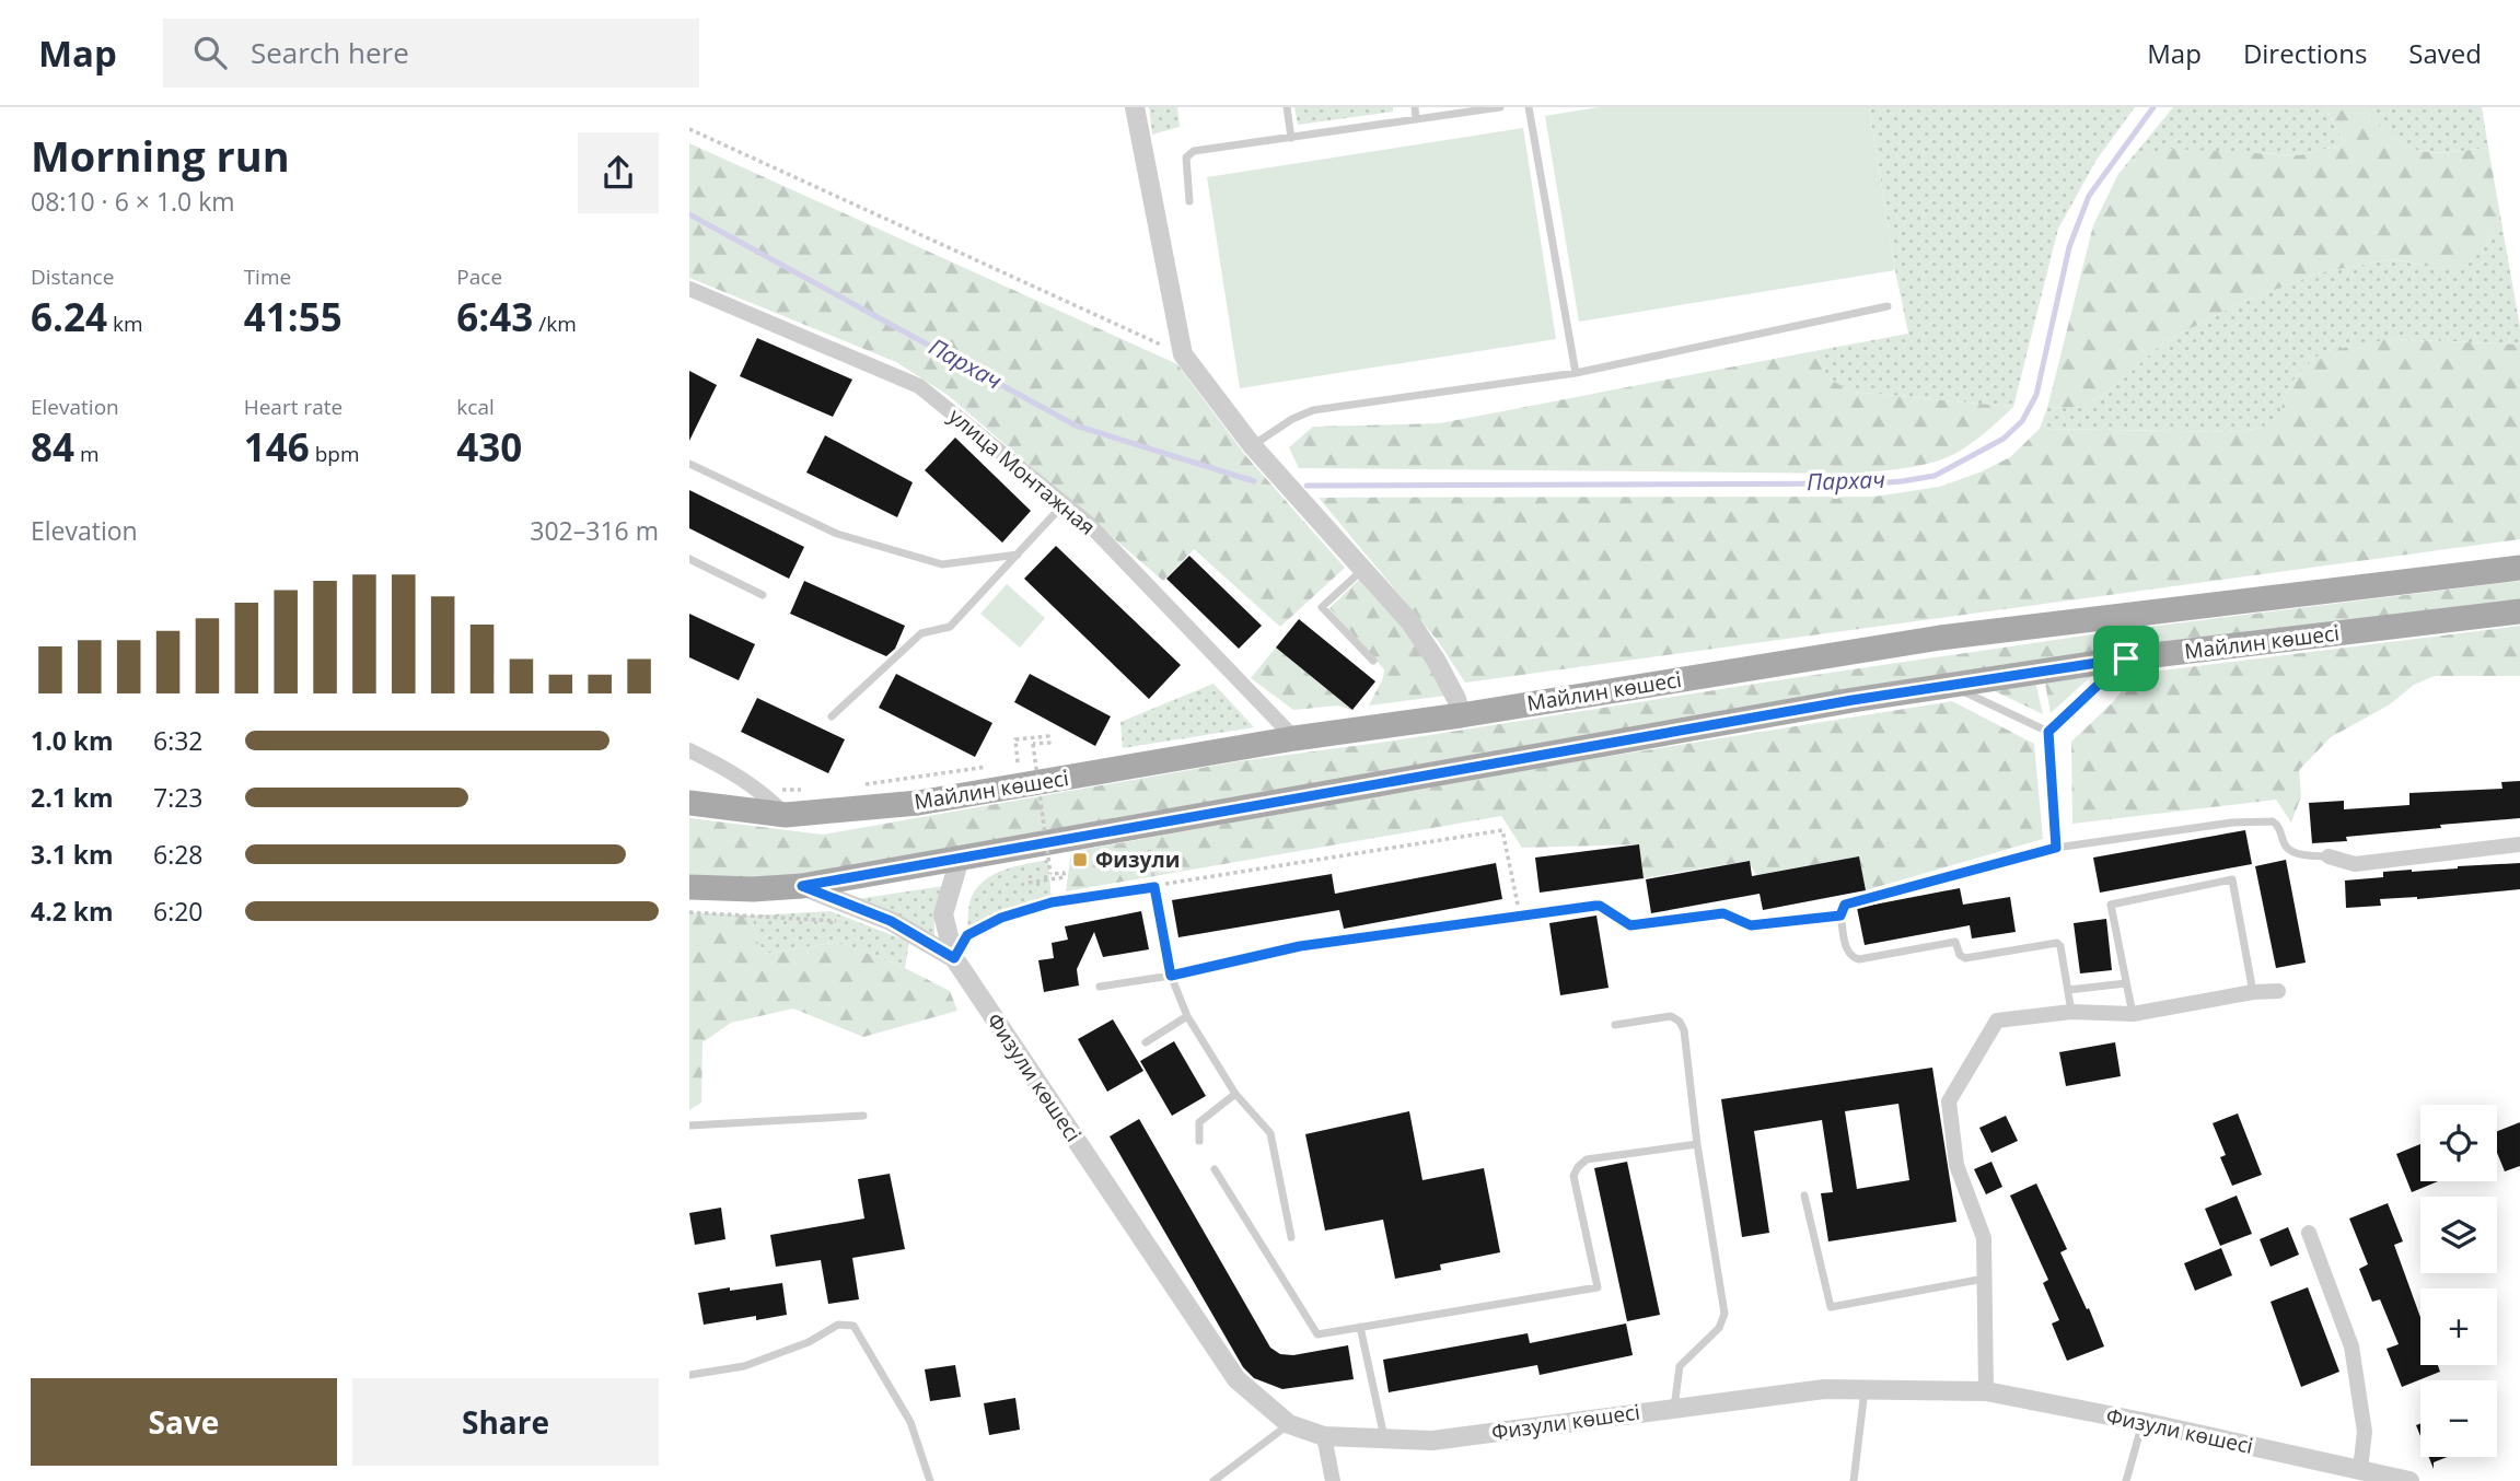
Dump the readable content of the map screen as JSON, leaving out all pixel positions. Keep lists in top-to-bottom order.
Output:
{
  "streets": {
    "main road": ["Майлин көшесі"],
    "street": ["улица Монтажная", "Физули көшесі"]
  },
  "crossings": [
    ["улица Монтажная", "Майлин көшесі"]
  ],
  "water": ["Пархач"],
  "places": {
    "transit": ["Физули"]
  },
  "page": {
    "header": "Map",
    "search": "Search here",
    "nav": ["Map", "Directions", "Saved"],
    "heading": ["Morning run", "08:10 · 6 × 1.0 km"],
    "stats": [
      ["Distance", "6.24 km"],
      ["Time", "41:55"],
      ["Pace", "6:43 /km"],
      ["Elevation", "84 m"],
      ["Heart rate", "146 bpm"],
      ["kcal", "430"]
    ],
    "chart": ["Elevation", "302–316 m"],
    "list": [
      {
        "name": "1.0 km",
        "note": "6:32"
      },
      {
        "name": "2.1 km",
        "note": "7:23"
      },
      {
        "name": "3.1 km",
        "note": "6:28"
      },
      {
        "name": "4.2 km",
        "note": "6:20"
      }
    ],
    "map_buttons": ["+", "−"],
    "buttons": ["Save", "Share"]
  }
}
